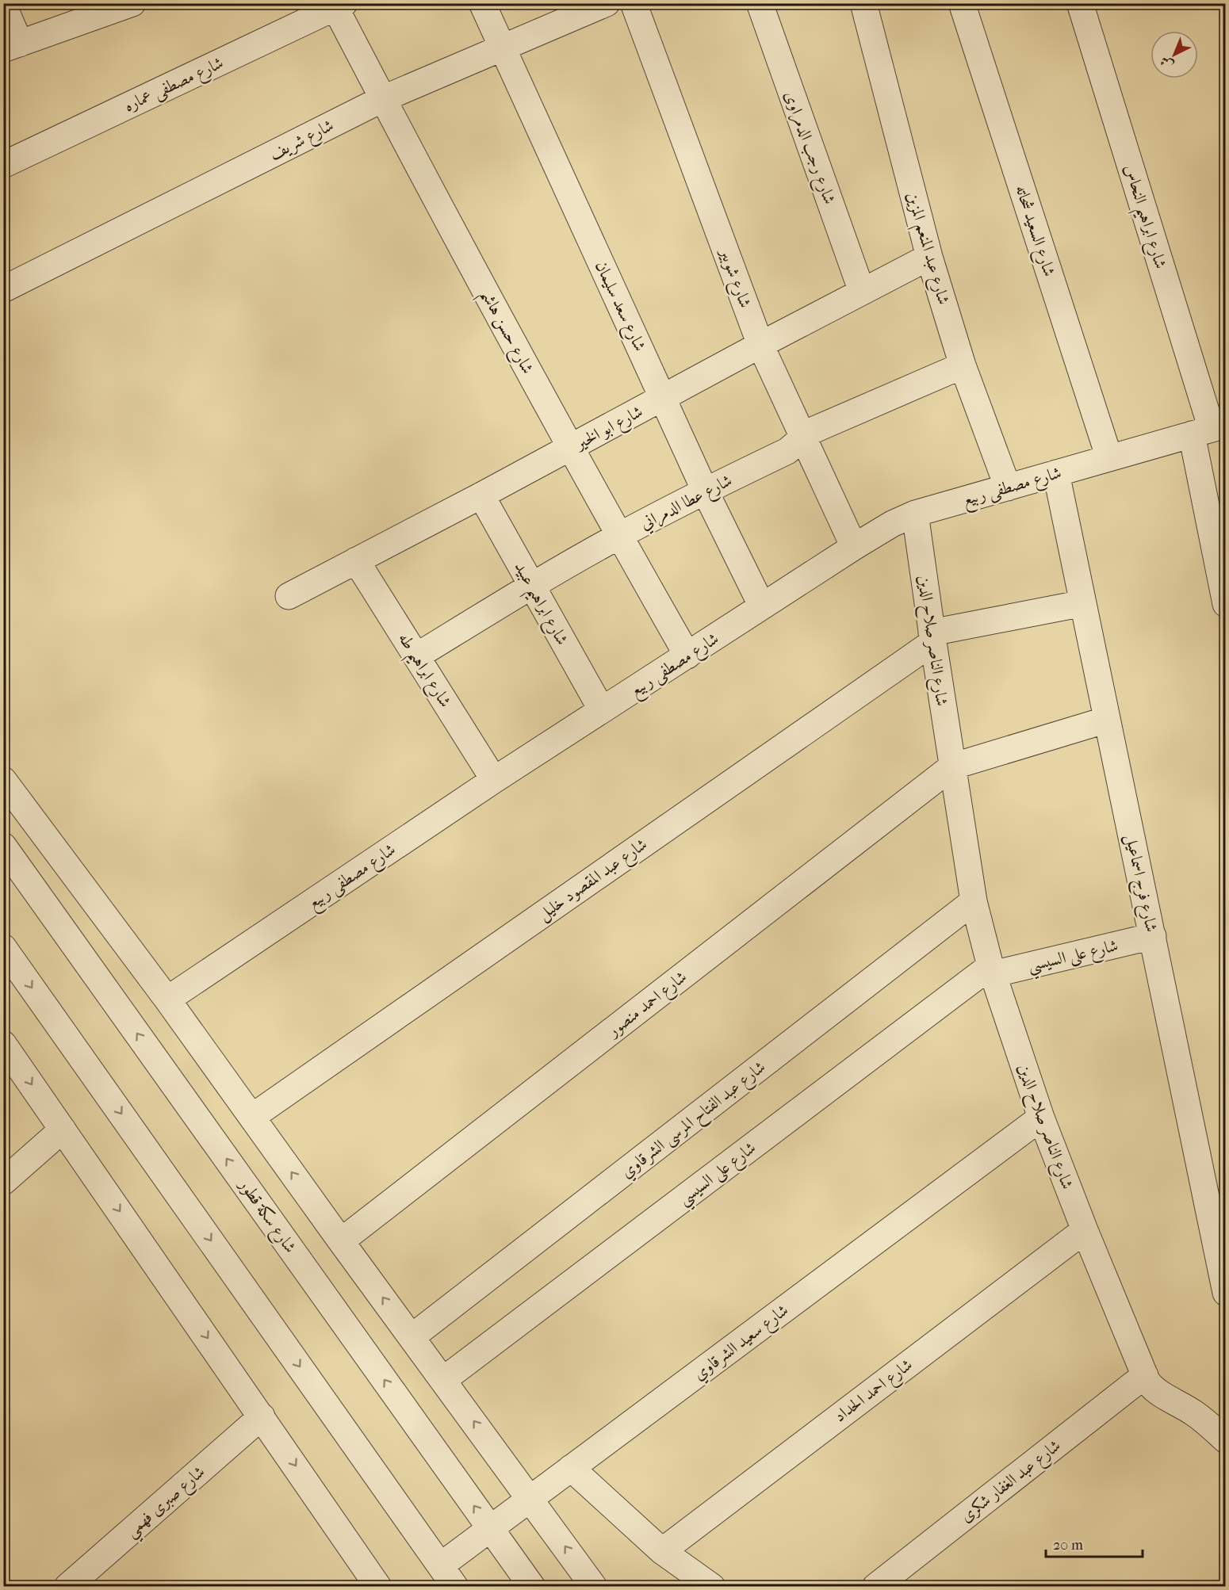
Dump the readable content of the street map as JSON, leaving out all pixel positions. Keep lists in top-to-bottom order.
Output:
{
  "streets": {
    "street": [
      "شارع مصطفى عماره",
      "شارع شريف",
      "شارع رجب الدمراوى",
      "شارع ابراهيم النحاس",
      "شارع السعيد شحاته",
      "شارع عبد المنعم المزين",
      "شارع شوبير",
      "شارع سعد سليمان",
      "شارع حسن هاشم",
      "شارع ابو الخير",
      "شارع مصطفى ربيع",
      "شارع عطا الدمراني",
      "شارع ابراهيم عبيد",
      "شارع الناصر صلاح الدين",
      "شارع ابراهيم طه",
      "شارع عبد المقصود خليل",
      "شارع فرج اسماعيل",
      "شارع على السيسي",
      "شارع احمد منصور",
      "شارع عبد الفتاح المرسى الشرقاوي",
      "شارع سكة قطور",
      "شارع سعيد الشرقاوي",
      "شارع احمد الحداد",
      "شارع عبد الغفار شكرى",
      "شارع صبرى فهمي"
    ]
  },
  "crossings": [
    ["شارع مصطفى عماره", "شارع حسن هاشم"],
    ["شارع شريف", "شارع سعد سليمان"],
    ["شارع شريف", "شارع حسن هاشم"],
    ["شارع رجب الدمراوى", "شارع ابو الخير"],
    ["شارع ابراهيم النحاس", "شارع مصطفى ربيع"],
    ["شارع السعيد شحاته", "شارع مصطفى ربيع"],
    ["شارع عبد المنعم المزين", "شارع ابو الخير"],
    ["شارع عبد المنعم المزين", "شارع مصطفى ربيع"],
    ["شارع عبد المنعم المزين", "شارع عطا الدمراني"],
    ["شارع شوبير", "شارع ابو الخير"],
    ["شارع شوبير", "شارع مصطفى ربيع"],
    ["شارع شوبير", "شارع عطا الدمراني"],
    ["شارع سعد سليمان", "شارع ابو الخير"],
    ["شارع سعد سليمان", "شارع مصطفى ربيع"],
    ["شارع سعد سليمان", "شارع عطا الدمراني"],
    ["شارع حسن هاشم", "شارع ابو الخير"],
    ["شارع حسن هاشم", "شارع مصطفى ربيع"],
    ["شارع حسن هاشم", "شارع عطا الدمراني"],
    ["شارع ابو الخير", "شارع ابراهيم عبيد"],
    ["شارع ابو الخير", "شارع ابراهيم طه"],
    ["شارع مصطفى ربيع", "شارع ابراهيم عبيد"],
    ["شارع مصطفى ربيع", "شارع الناصر صلاح الدين"],
    ["شارع مصطفى ربيع", "شارع ابراهيم طه"],
    ["شارع مصطفى ربيع", "شارع فرج اسماعيل"],
    ["شارع عطا الدمراني", "شارع ابراهيم عبيد"],
    ["شارع عطا الدمراني", "شارع ابراهيم طه"],
    ["شارع الناصر صلاح الدين", "شارع عبد المقصود خليل"],
    ["شارع الناصر صلاح الدين", "شارع على السيسي"],
    ["شارع الناصر صلاح الدين", "شارع احمد منصور"],
    ["شارع الناصر صلاح الدين", "شارع عبد الفتاح المرسى الشرقاوي"],
    ["شارع الناصر صلاح الدين", "شارع سعيد الشرقاوي"],
    ["شارع الناصر صلاح الدين", "شارع احمد الحداد"],
    ["شارع الناصر صلاح الدين", "شارع عبد الغفار شكرى"],
    ["شارع فرج اسماعيل", "شارع على السيسي"],
    ["شارع سكة قطور", "شارع سعيد الشرقاوي"]
  ],
  "scale_bar": "20 m",
  "north": "bottom left"
}
